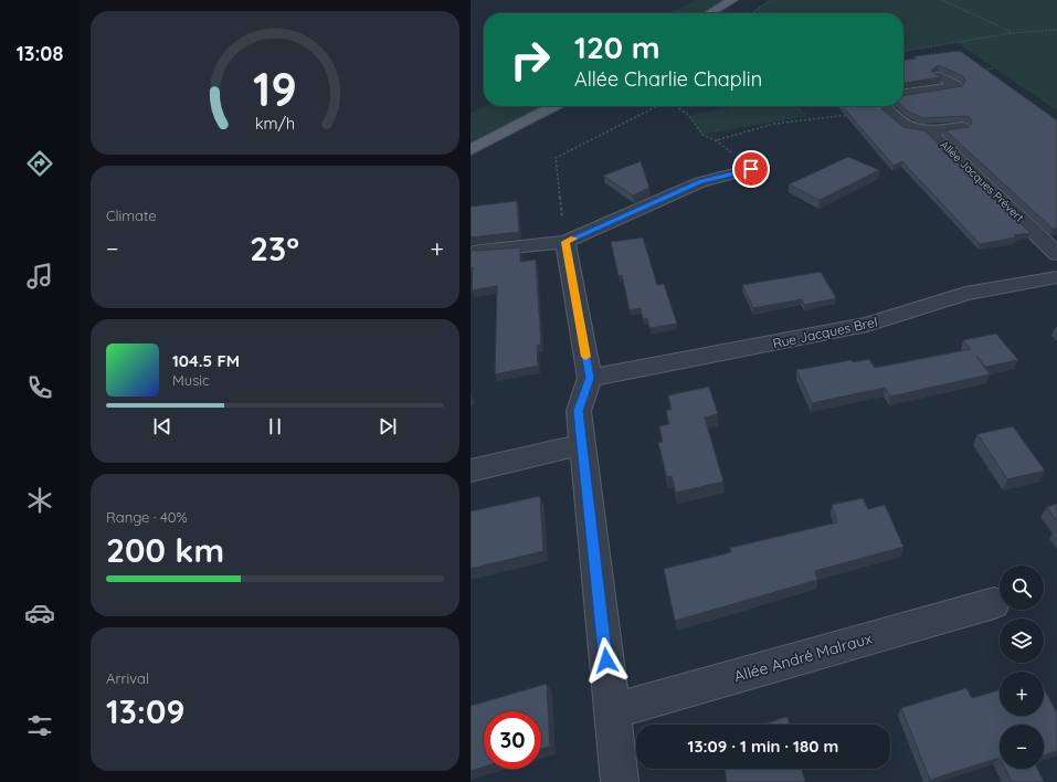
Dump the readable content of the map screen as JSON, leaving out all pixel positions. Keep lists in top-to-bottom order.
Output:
{
  "streets": {
    "street": ["Allée Jacques Prévert", "Rue Jacques Brel", "Allée André Malraux"]
  },
  "page": {
    "tabs": "13:08",
    "turn": ["120 m", "Allée Charlie Chaplin"],
    "tile": [
      "Climate",
      ["Range · 40%", "200 km"],
      ["Arrival", "13:09"]
    ],
    "heat": ["−", "23°", "+"],
    "song": ["104.5 FM", "Music"],
    "map_buttons": ["+", "−"],
    "limit": "30",
    "trip": "13:09 · 1 min · 180 m",
    "gauge": ["19", "km/h"]
  }
}
